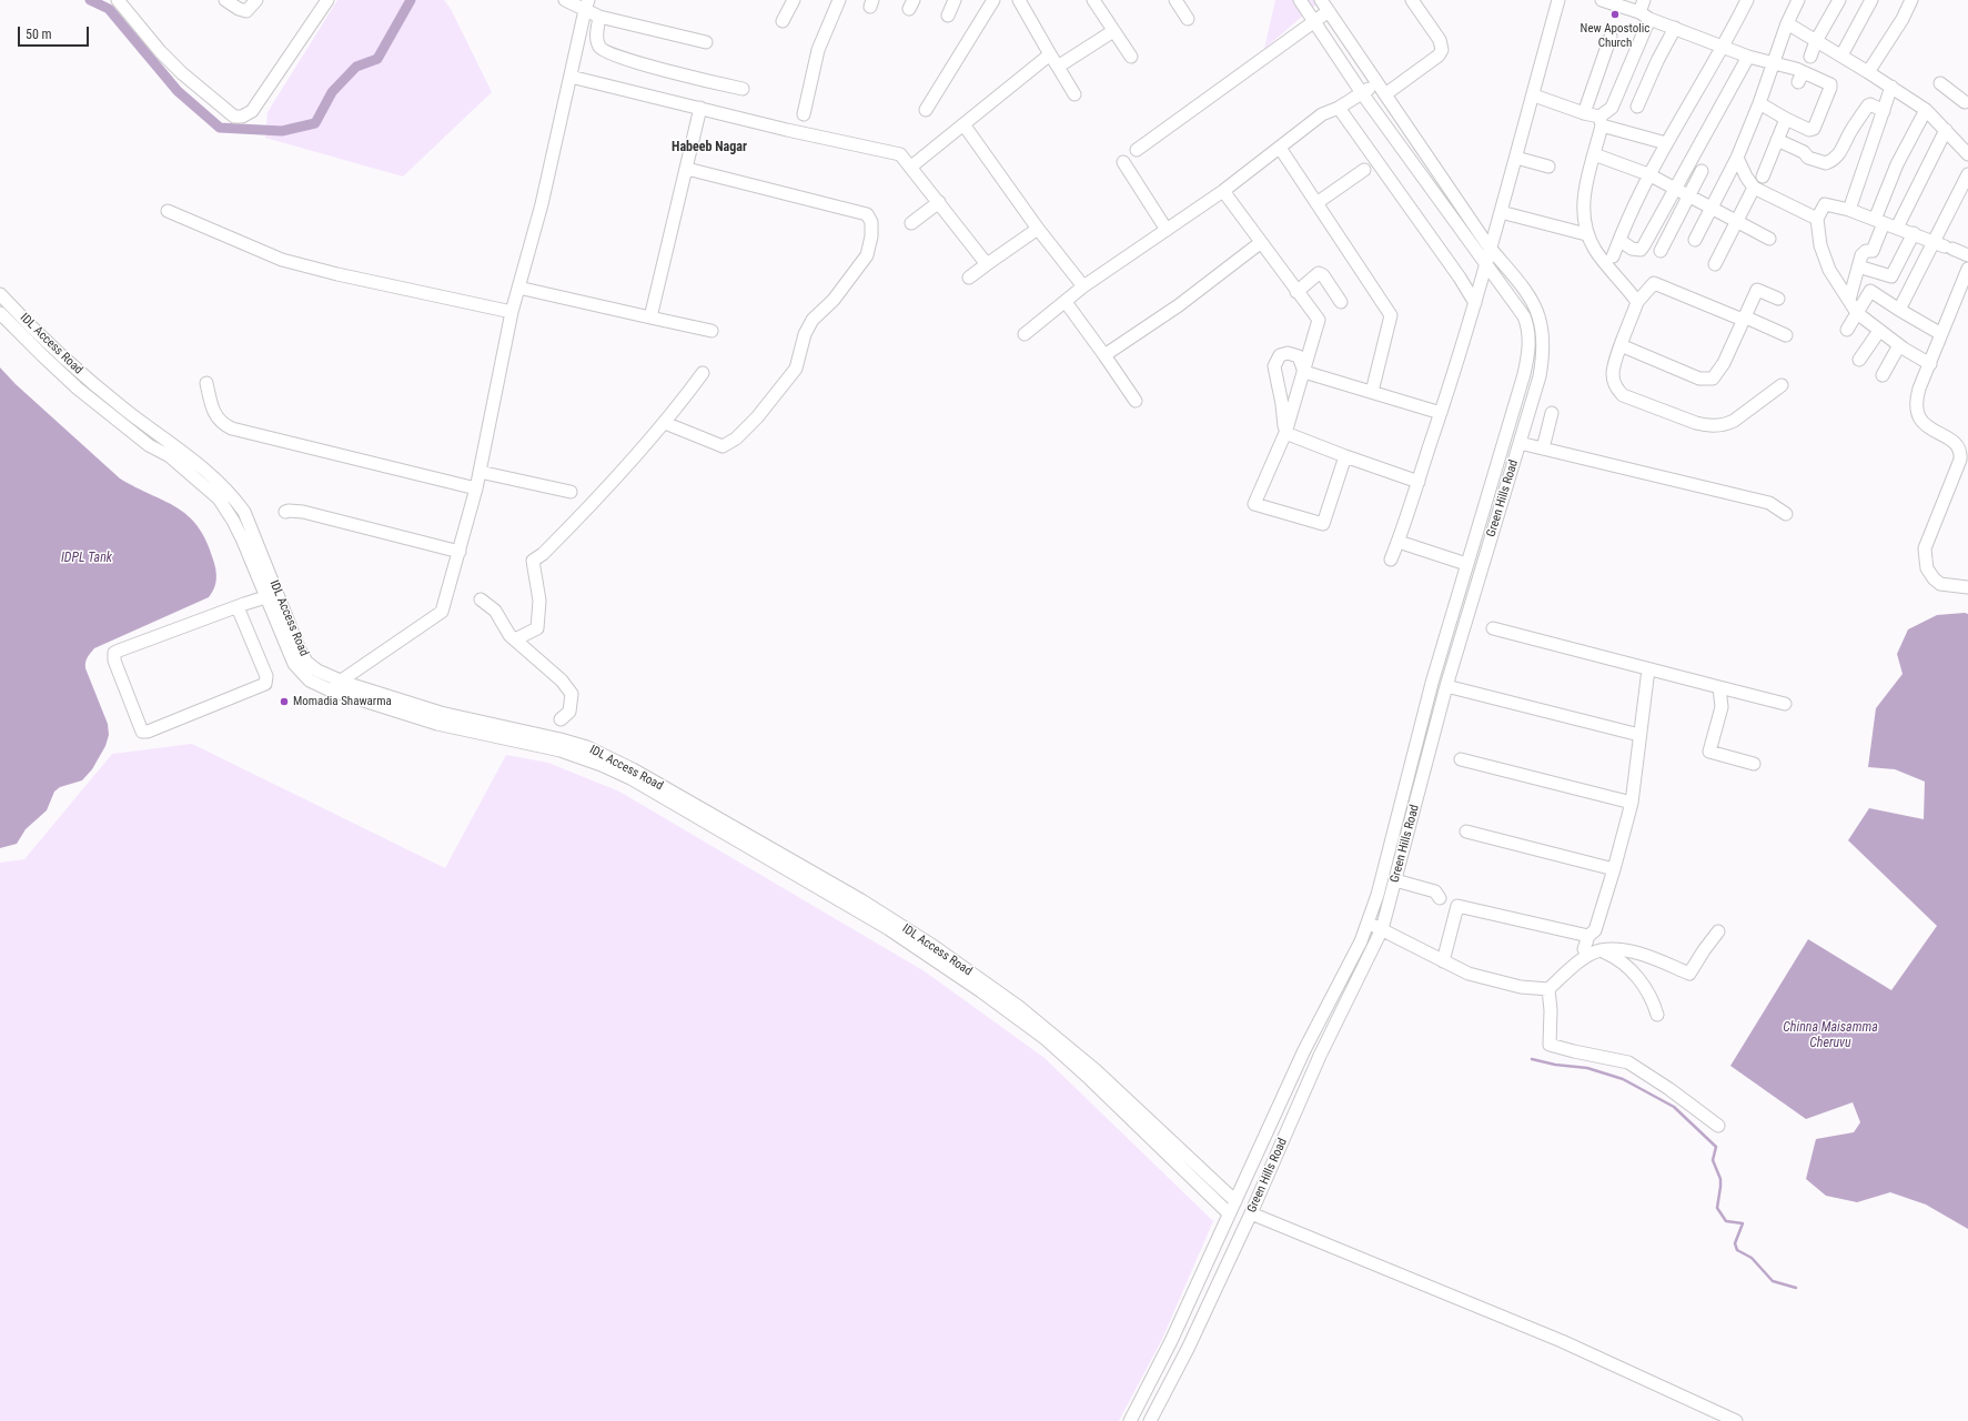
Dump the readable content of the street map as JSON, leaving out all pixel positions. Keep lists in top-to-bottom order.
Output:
{
  "streets": {
    "street": ["IDL Access Road", "Green Hills Road"]
  },
  "crossings": [
    ["IDL Access Road", "Green Hills Road"]
  ],
  "districts": ["Habeeb Nagar"],
  "water": ["IDPL Tank", "Chinna Maisamma Cheruvu"],
  "places": ["New Apostolic Church", "Momadia Shawarma"],
  "scale_bar": "50 m"
}
